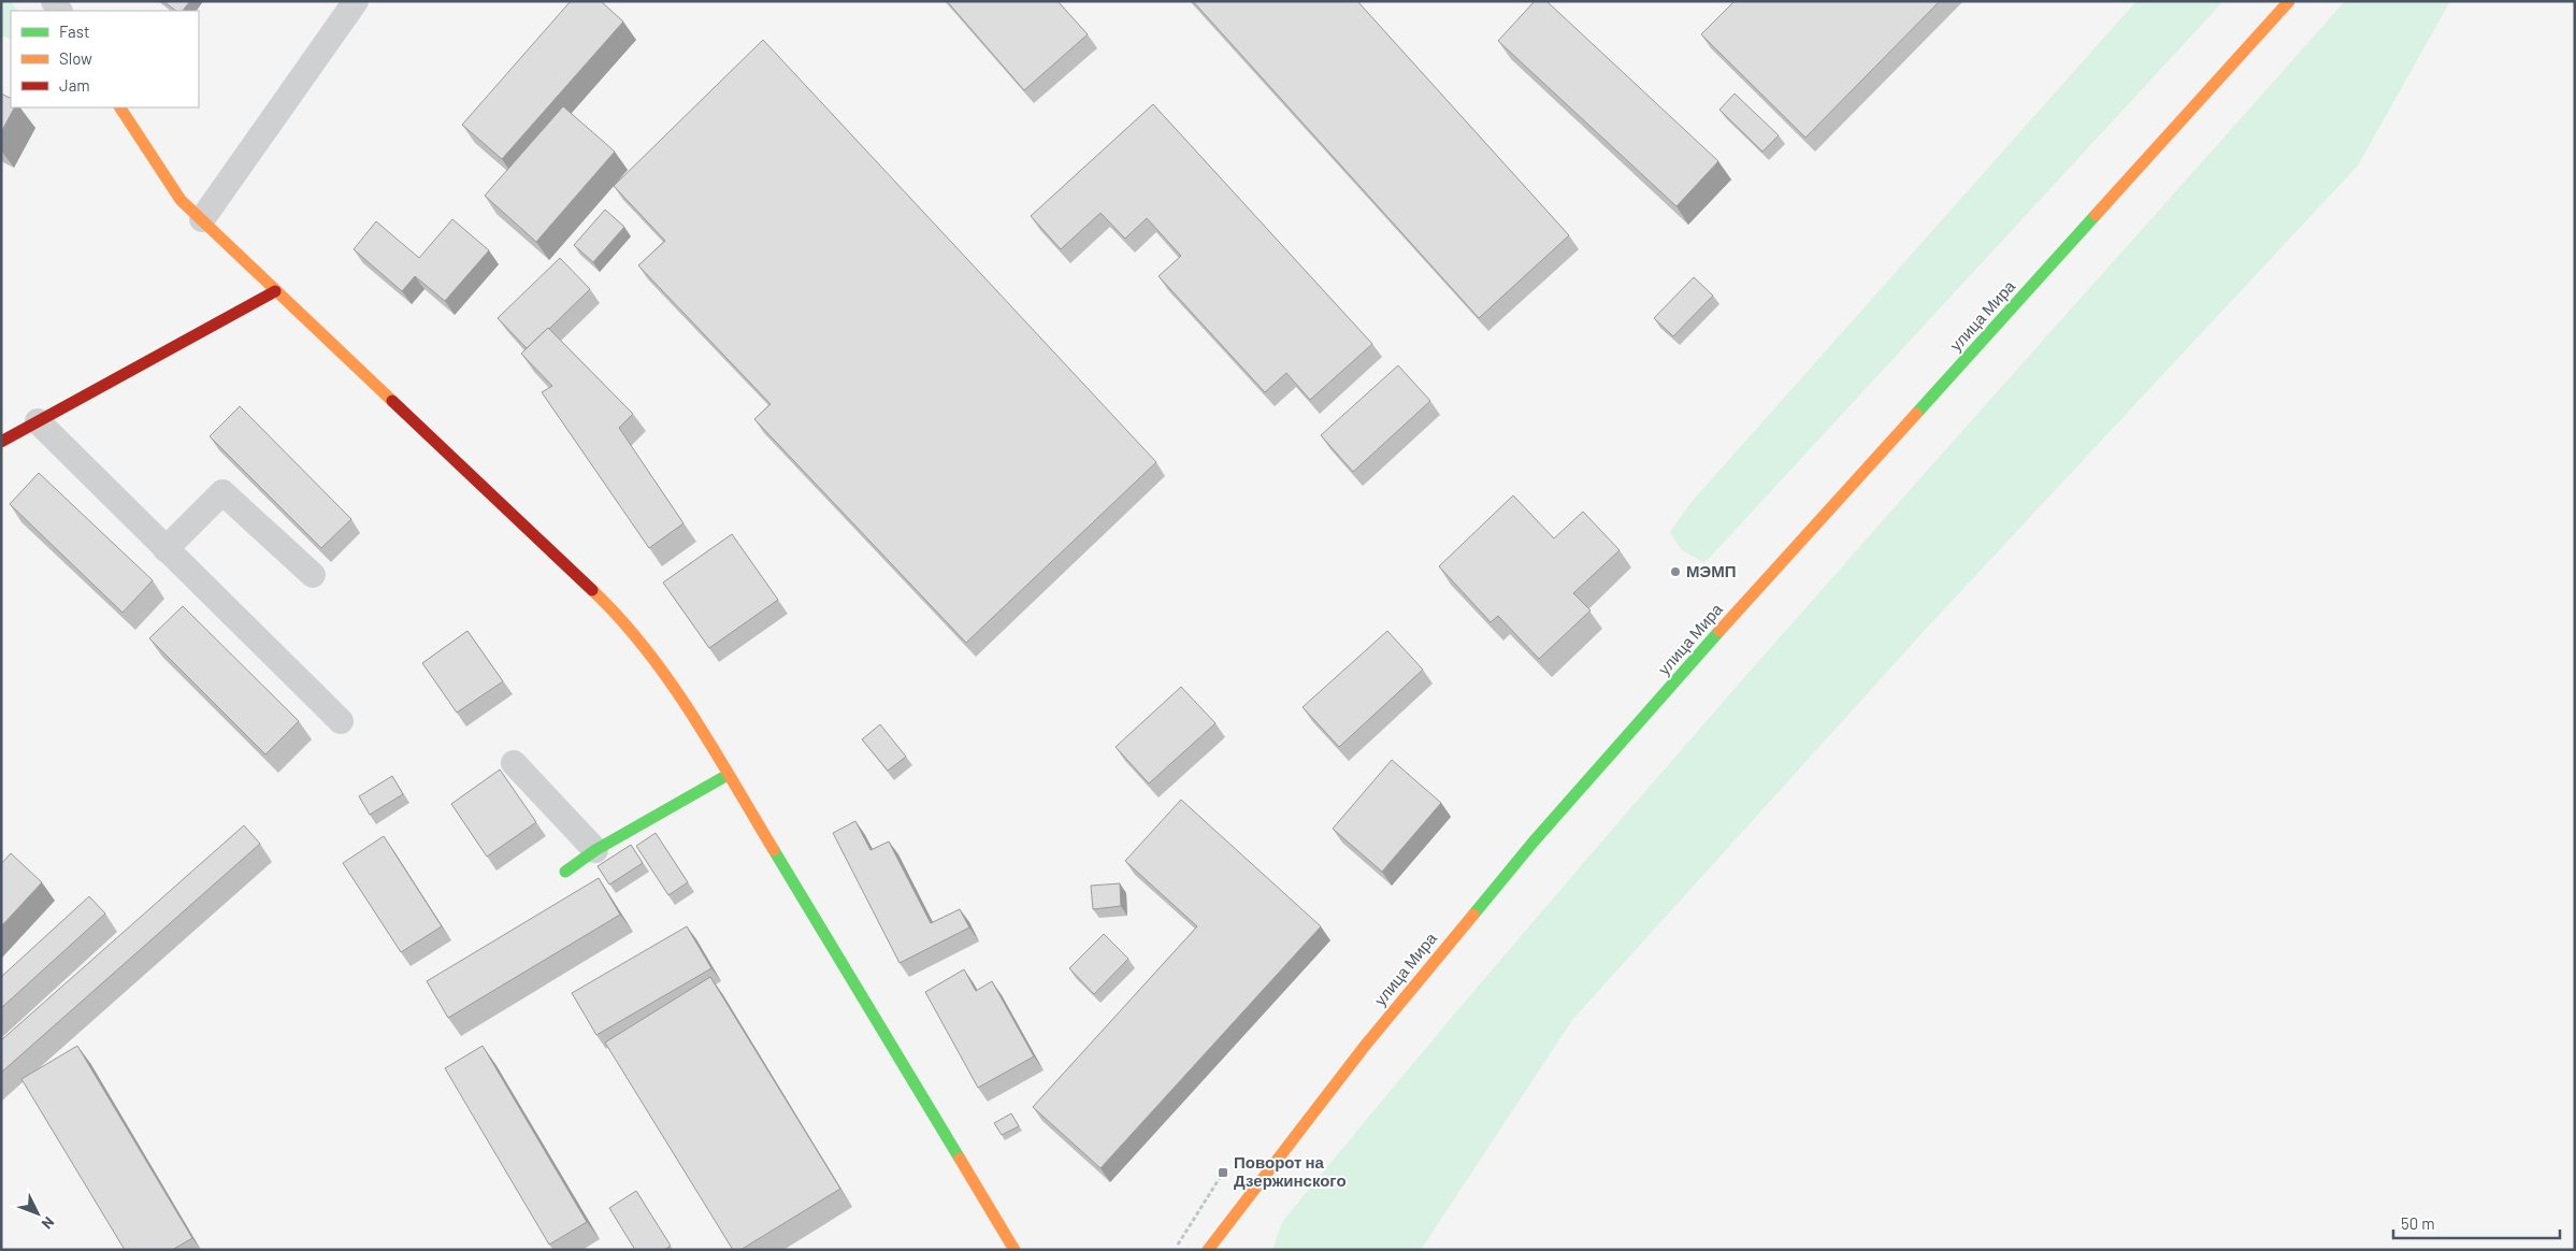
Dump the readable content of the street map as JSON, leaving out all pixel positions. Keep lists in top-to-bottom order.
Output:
{
  "streets": {
    "street": ["улица Мира"]
  },
  "places": {
    "other": ["МЭМП"],
    "transit": ["Поворот на Дзержинского"]
  },
  "legend": ["Fast", "Slow", "Jam"],
  "scale_bar": "50 m",
  "north": "bottom right"
}
